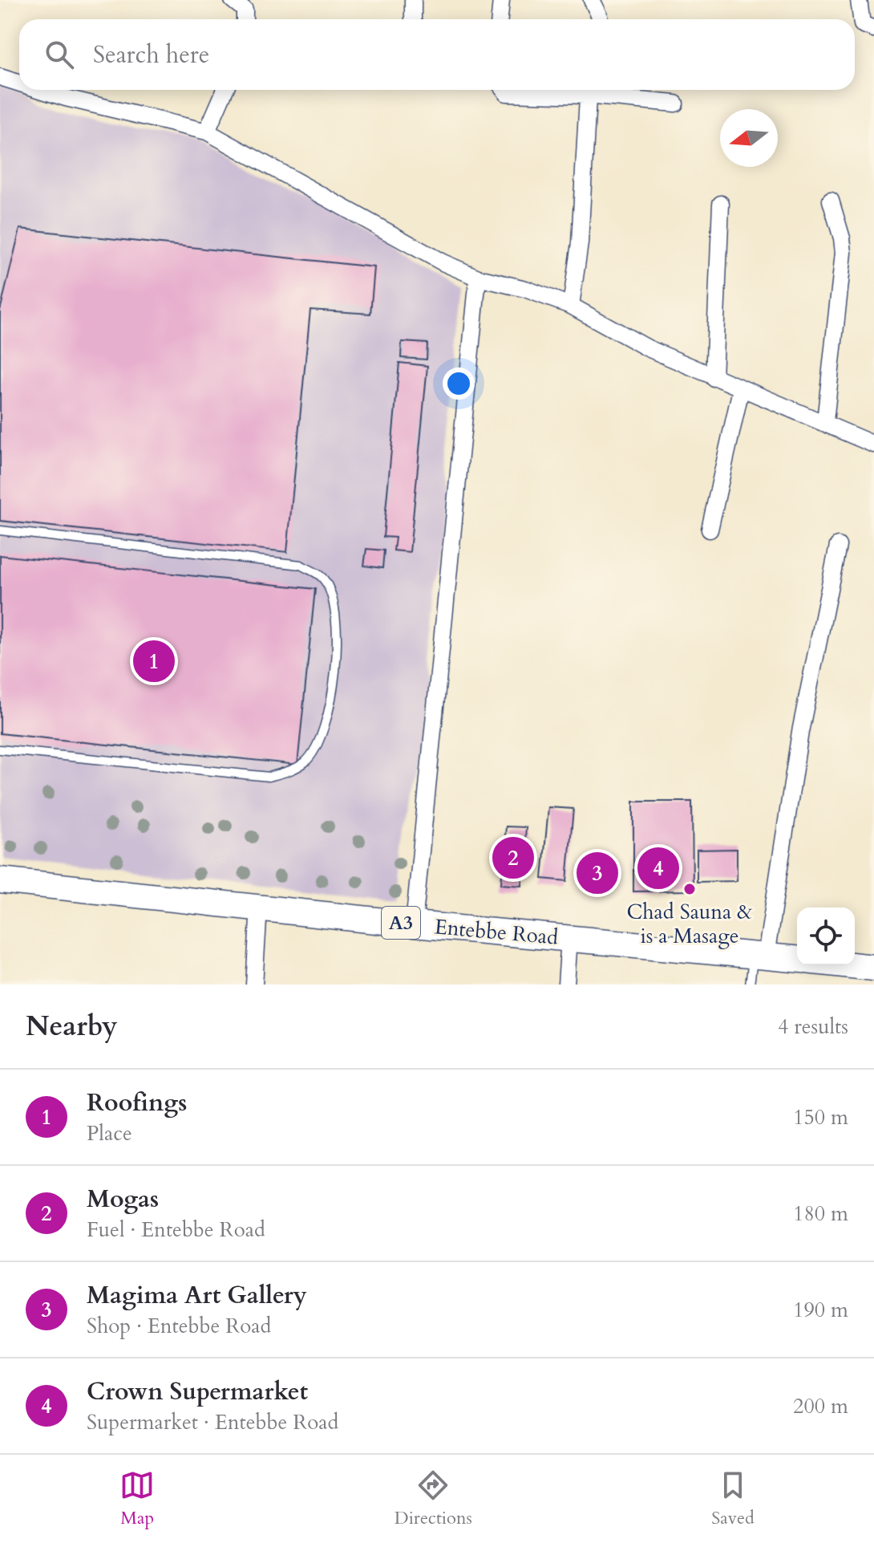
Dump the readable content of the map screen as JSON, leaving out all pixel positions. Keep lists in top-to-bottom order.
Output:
{
  "streets": {
    "main road": ["A3", "Entebbe Road"]
  },
  "places": ["Chad Sauna & is a Masage"],
  "north": "left",
  "page": {
    "search": "Search here",
    "pins": [
      "1",
      "2",
      "4",
      "3"
    ],
    "heading": ["Nearby", "4 results"],
    "list": [
      {
        "mark": "1",
        "name": "Roofings",
        "note": "Place",
        "value": "150 m"
      },
      {
        "mark": "2",
        "name": "Mogas",
        "note": "Fuel · Entebbe Road",
        "value": "180 m"
      },
      {
        "mark": "3",
        "name": "Magima Art Gallery",
        "note": "Shop · Entebbe Road",
        "value": "190 m"
      },
      {
        "mark": "4",
        "name": "Crown Supermarket",
        "note": "Supermarket · Entebbe Road",
        "value": "200 m"
      }
    ],
    "nav": ["Map", "Directions", "Saved"]
  }
}
